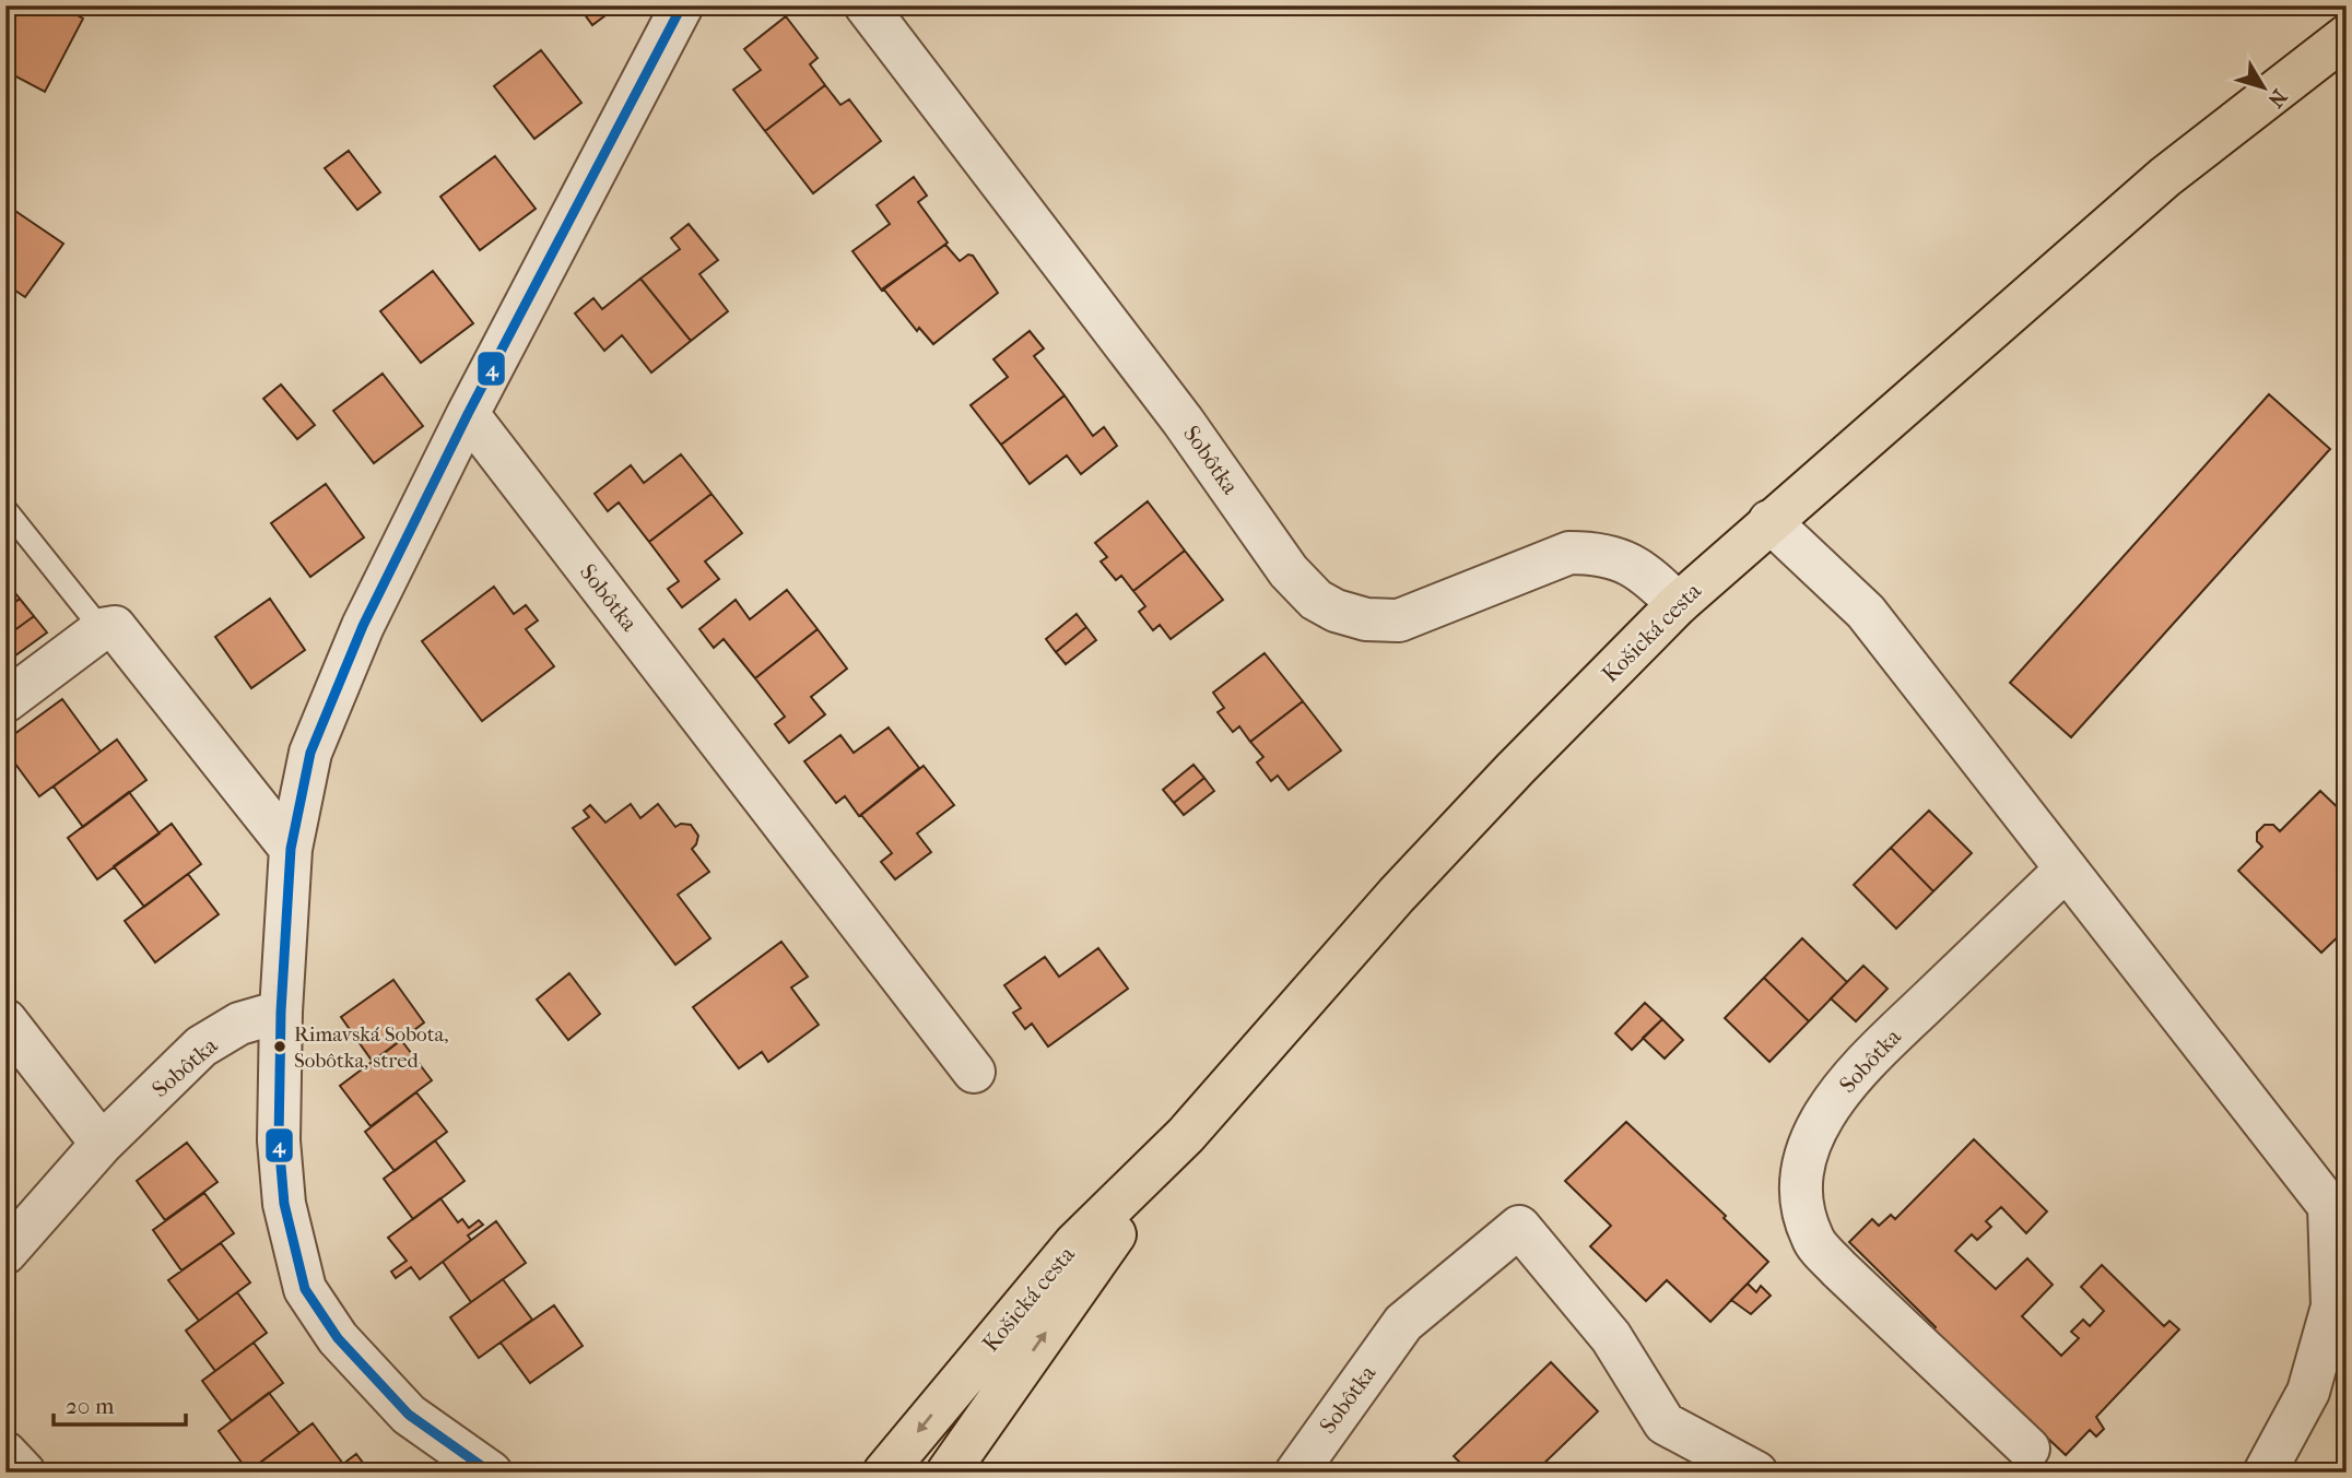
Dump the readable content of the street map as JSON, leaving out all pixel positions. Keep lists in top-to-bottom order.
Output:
{
  "streets": {
    "main road": ["Košická cesta"],
    "street": ["Sobôtka"]
  },
  "crossings": [
    ["Sobôtka", "Košická cesta"]
  ],
  "places": ["Rimavská Sobota, Sobôtka, stred"],
  "lines": ["transit line 4"],
  "scale_bar": "20 m",
  "north": "bottom right"
}
